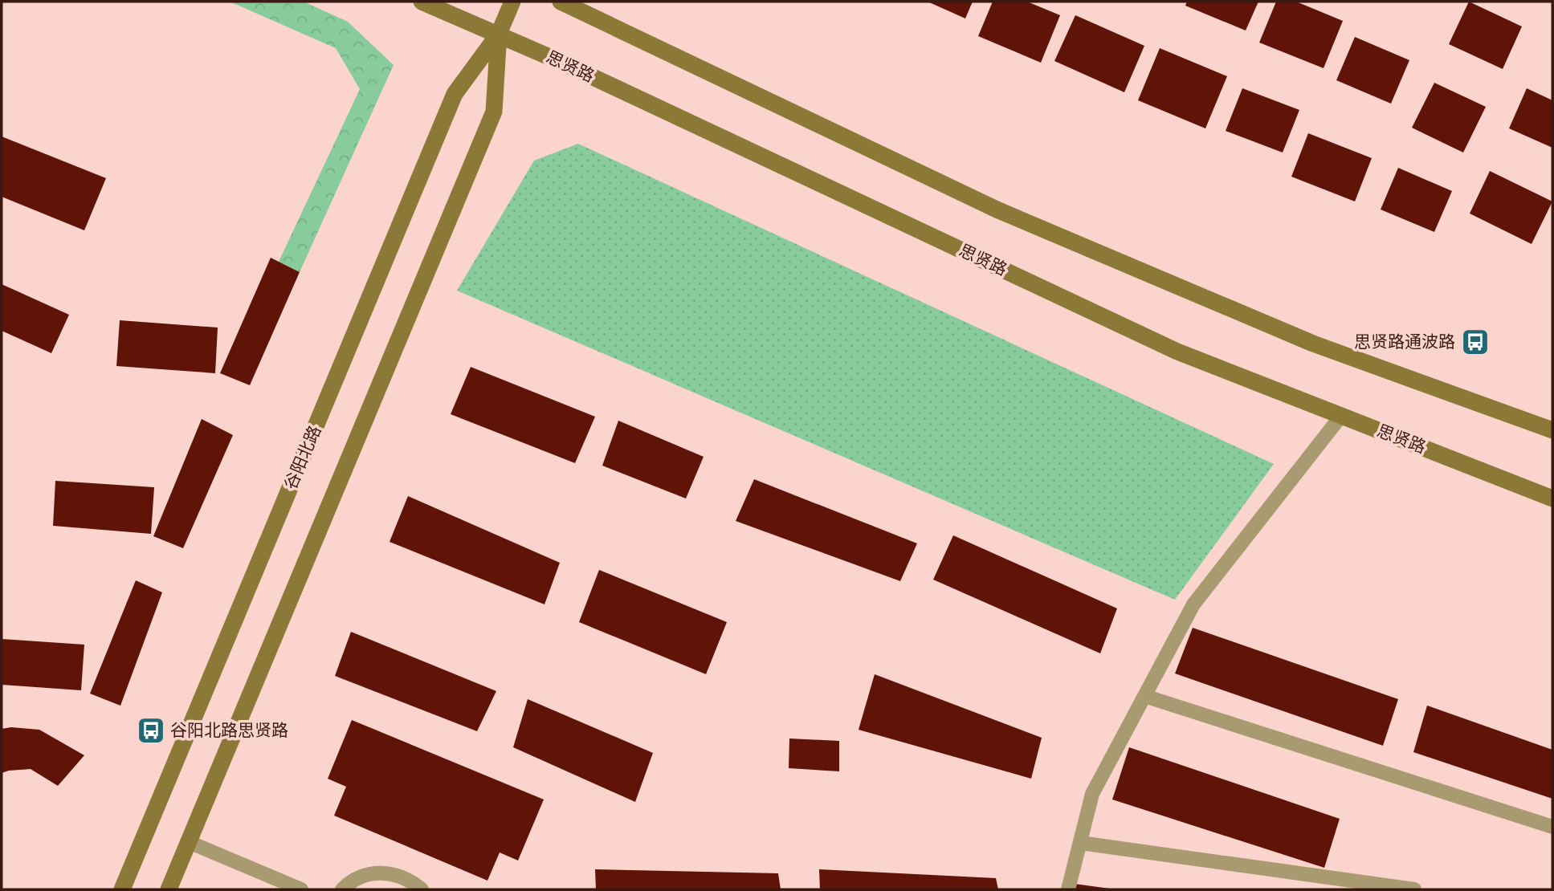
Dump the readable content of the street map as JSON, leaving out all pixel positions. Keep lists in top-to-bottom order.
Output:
{
  "streets": {
    "main road": ["思贤路", "谷阳北路"]
  },
  "crossings": [
    ["思贤路", "谷阳北路"]
  ],
  "places": {
    "bus stop": ["思贤路通波路", "谷阳北路思贤路"]
  }
}
